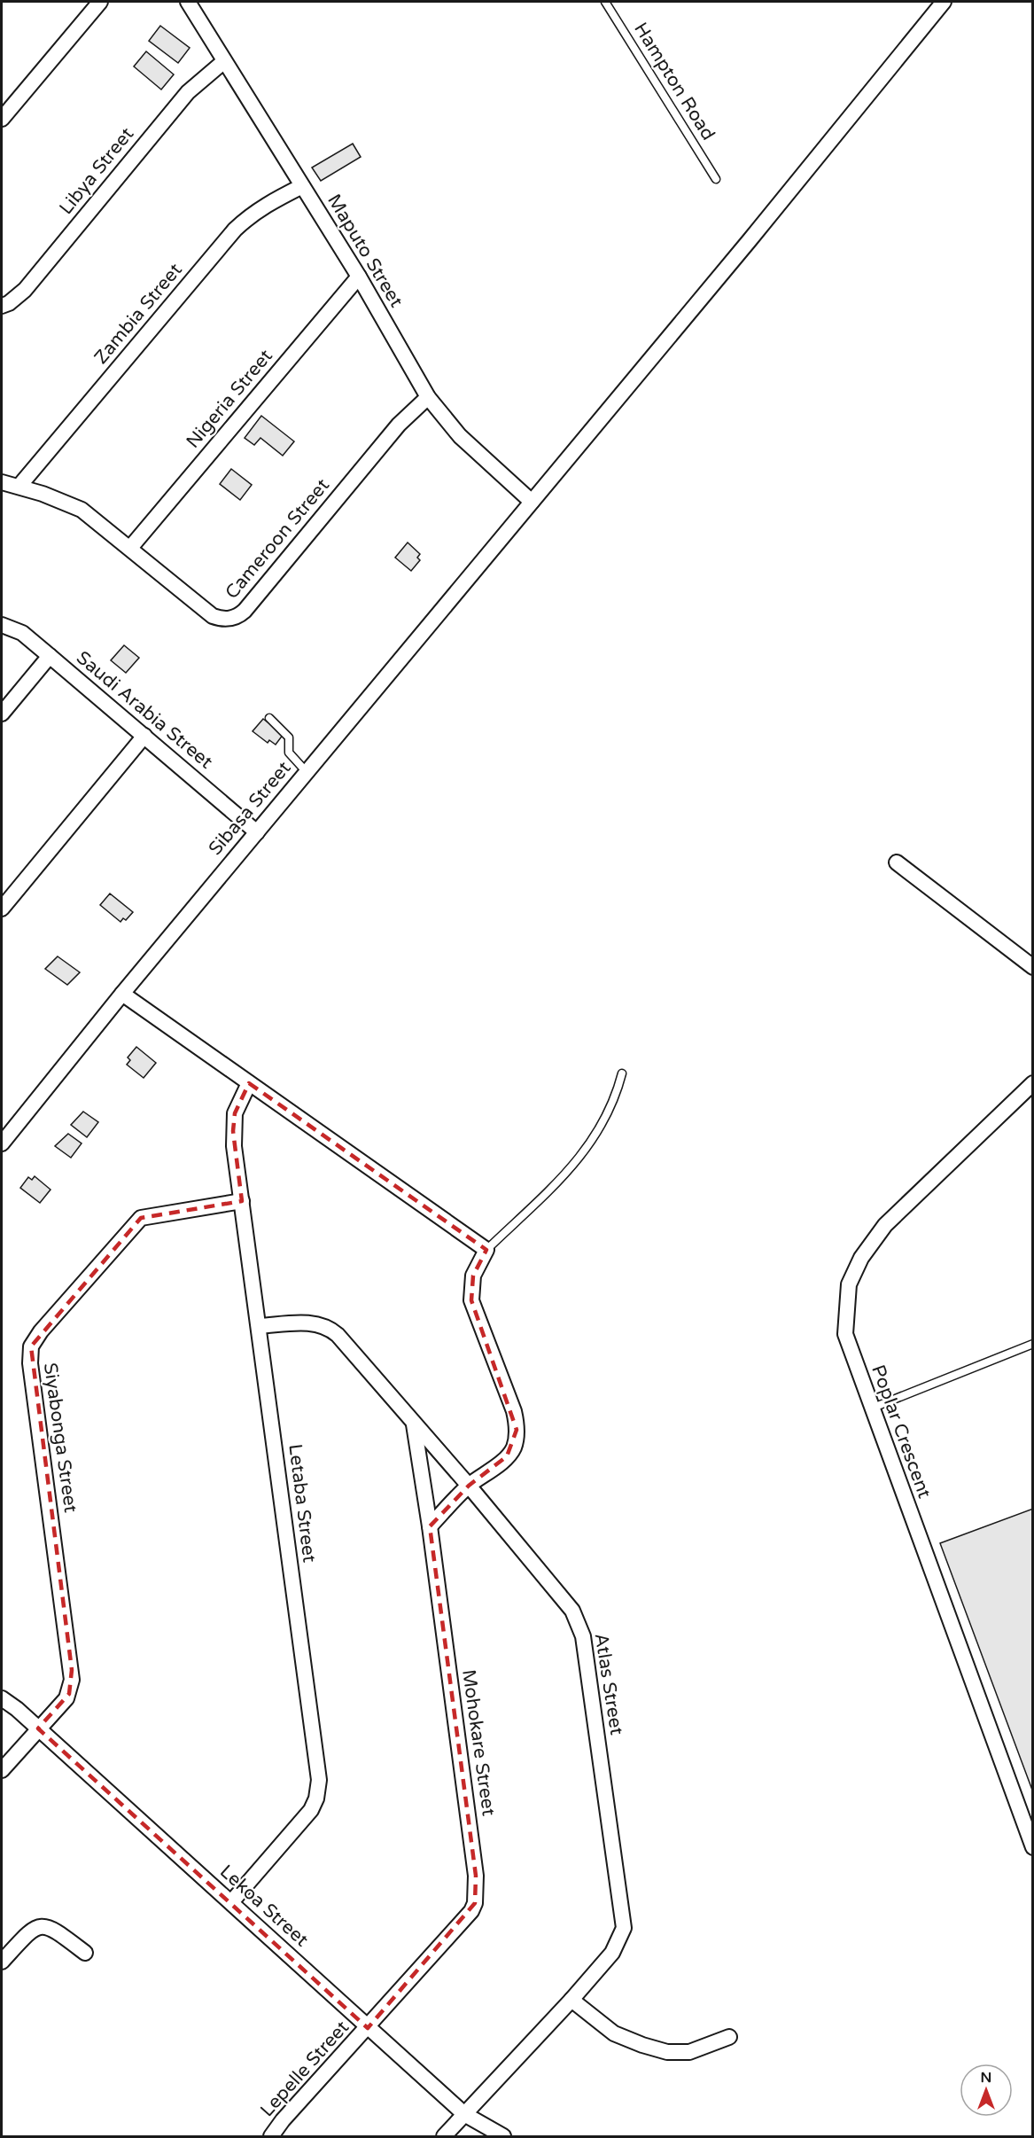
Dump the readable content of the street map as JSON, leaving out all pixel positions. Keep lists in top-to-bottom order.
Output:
{
  "streets": {
    "street": [
      "Libya Street",
      "Maputo Street",
      "Zambia Street",
      "Nigeria Street",
      "Cameroon Street",
      "Saudi Arabia Street",
      "Sibasa Street",
      "Poplar Crescent",
      "Siyabonga Street",
      "Letaba Street",
      "Atlas Street",
      "Mohokare Street",
      "Lekoa Street",
      "Lepelle Street"
    ],
    "lane": ["Hampton Road"]
  },
  "crossings": [
    ["Libya Street", "Maputo Street"],
    ["Maputo Street", "Zambia Street"],
    ["Maputo Street", "Nigeria Street"],
    ["Maputo Street", "Cameroon Street"],
    ["Maputo Street", "Sibasa Street"],
    ["Zambia Street", "Cameroon Street"],
    ["Nigeria Street", "Cameroon Street"],
    ["Saudi Arabia Street", "Sibasa Street"],
    ["Siyabonga Street", "Letaba Street"],
    ["Siyabonga Street", "Lekoa Street"],
    ["Letaba Street", "Atlas Street"],
    ["Letaba Street", "Lekoa Street"],
    ["Atlas Street", "Mohokare Street"],
    ["Atlas Street", "Lekoa Street"],
    ["Mohokare Street", "Lekoa Street"],
    ["Mohokare Street", "Lepelle Street"],
    ["Lekoa Street", "Lepelle Street"]
  ],
  "north": "top"
}
